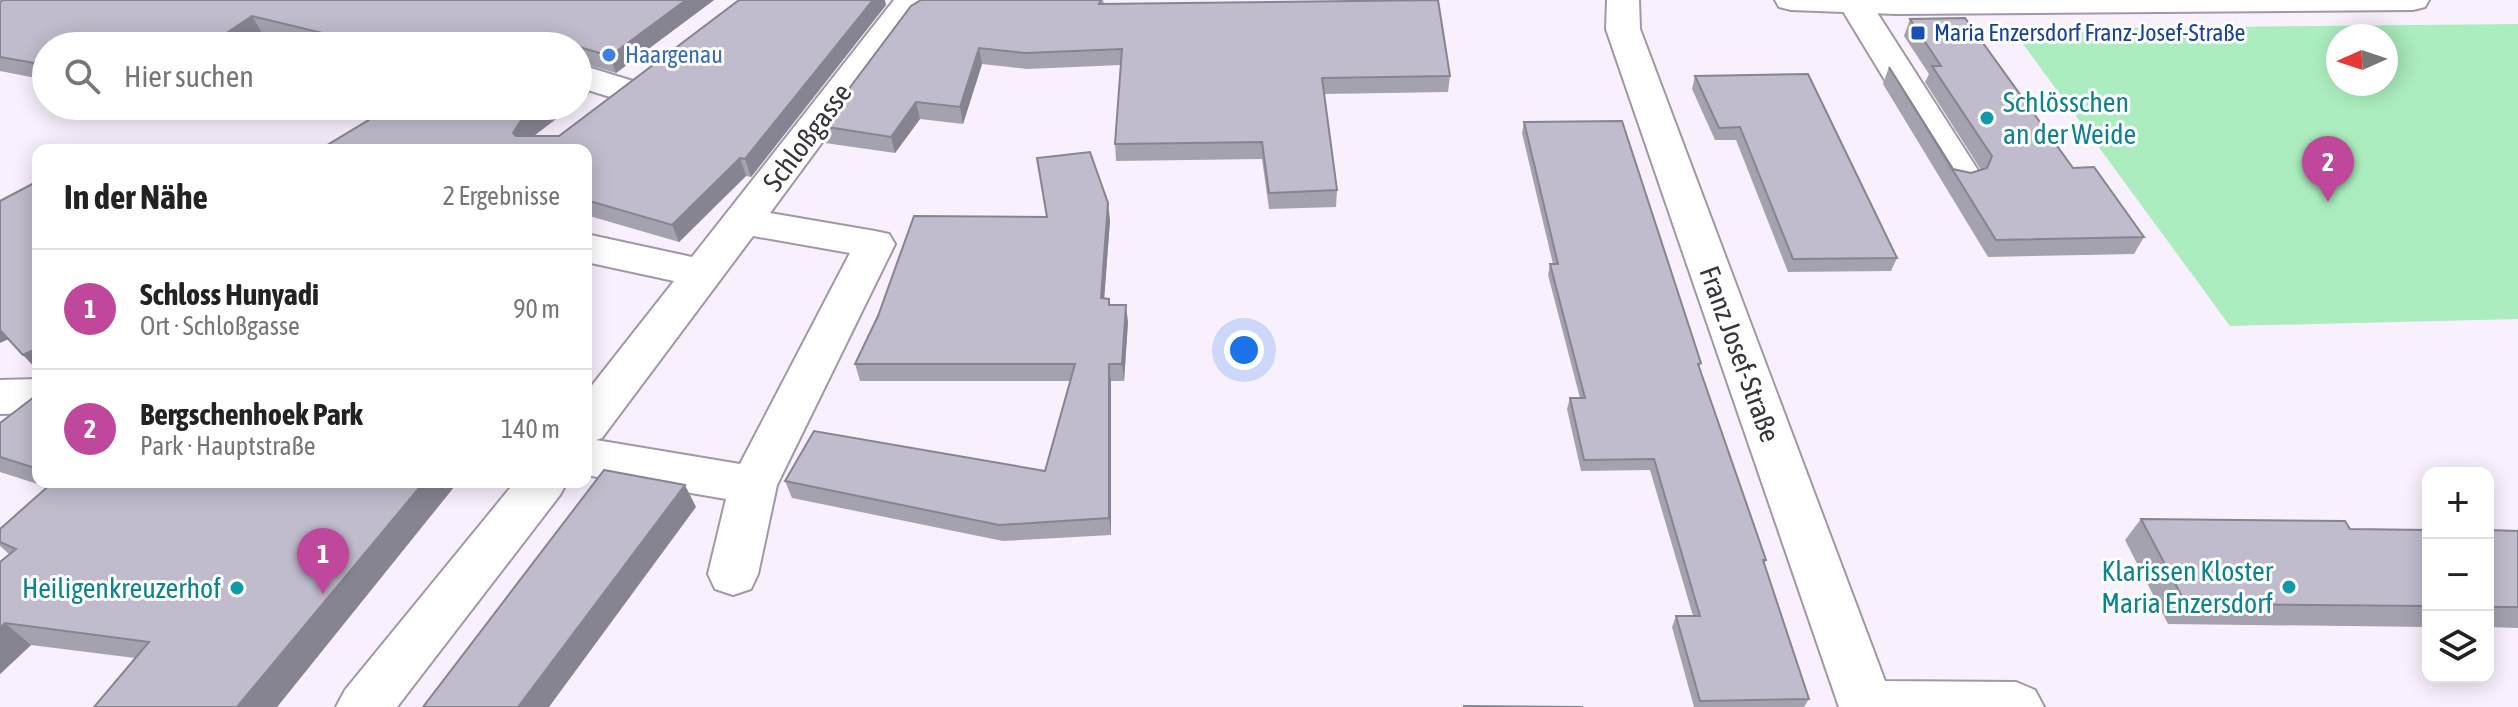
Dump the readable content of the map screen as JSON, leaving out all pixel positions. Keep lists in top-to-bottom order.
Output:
{
  "streets": {
    "street": ["Schloßgasse", "Franz Josef-Straße"]
  },
  "places": {
    "transit": ["Maria Enzersdorf Franz-Josef-Straße"],
    "other": [
      "Haargenau",
      "Schlösschen an der Weide",
      "Klarissen Kloster Maria Enzersdorf",
      "Heiligenkreuzerhof"
    ]
  },
  "north": "left",
  "page": {
    "search": "Hier suchen",
    "pins": ["2", "1"],
    "heading": ["In der Nähe", "2 Ergebnisse"],
    "list": [
      {
        "mark": "1",
        "name": "Schloss Hunyadi",
        "note": "Ort · Schloßgasse",
        "value": "90 m"
      },
      {
        "mark": "2",
        "name": "Bergschenhoek Park",
        "note": "Park · Hauptstraße",
        "value": "140 m"
      }
    ],
    "map_buttons": ["+", "−"]
  }
}
